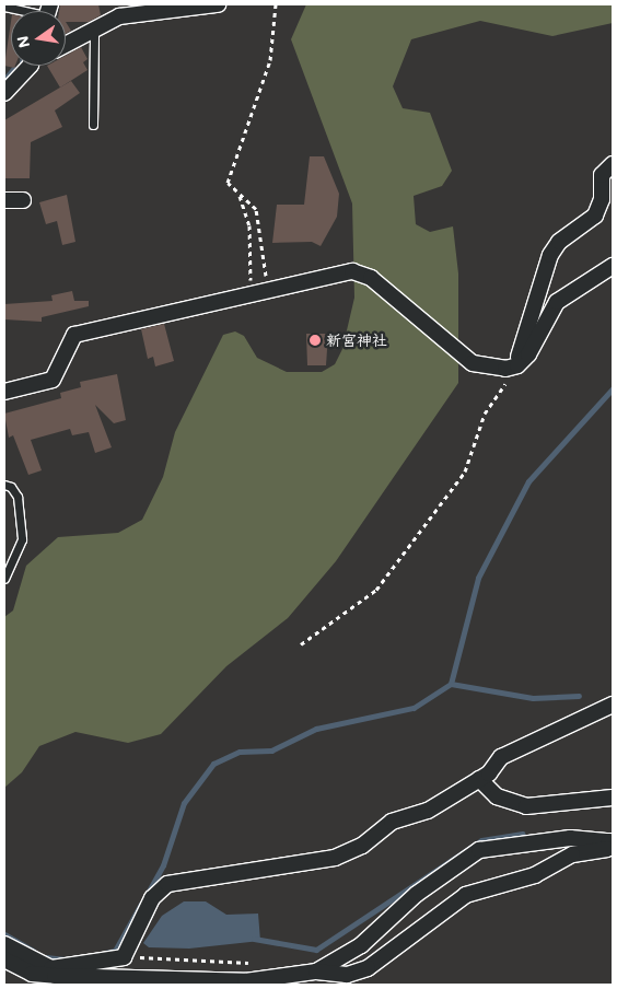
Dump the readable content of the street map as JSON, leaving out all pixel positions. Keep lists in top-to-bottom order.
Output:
{
  "places": ["新宮神社"],
  "north": "left"
}
